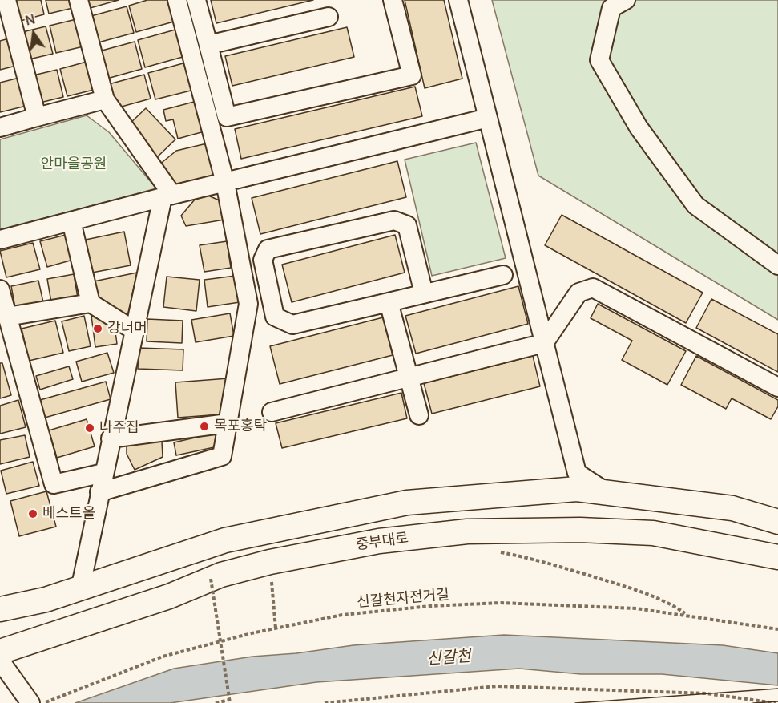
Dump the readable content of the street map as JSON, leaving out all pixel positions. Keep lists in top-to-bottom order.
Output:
{
  "streets": {
    "main road": ["중부대로"],
    "path": ["신갈천자전거길"]
  },
  "water": ["신갈천"],
  "parks": ["안마을공원"],
  "places": [
    "강너머",
    "목포홍탁",
    "나주집",
    "베스트올"
  ],
  "north": "top"
}
